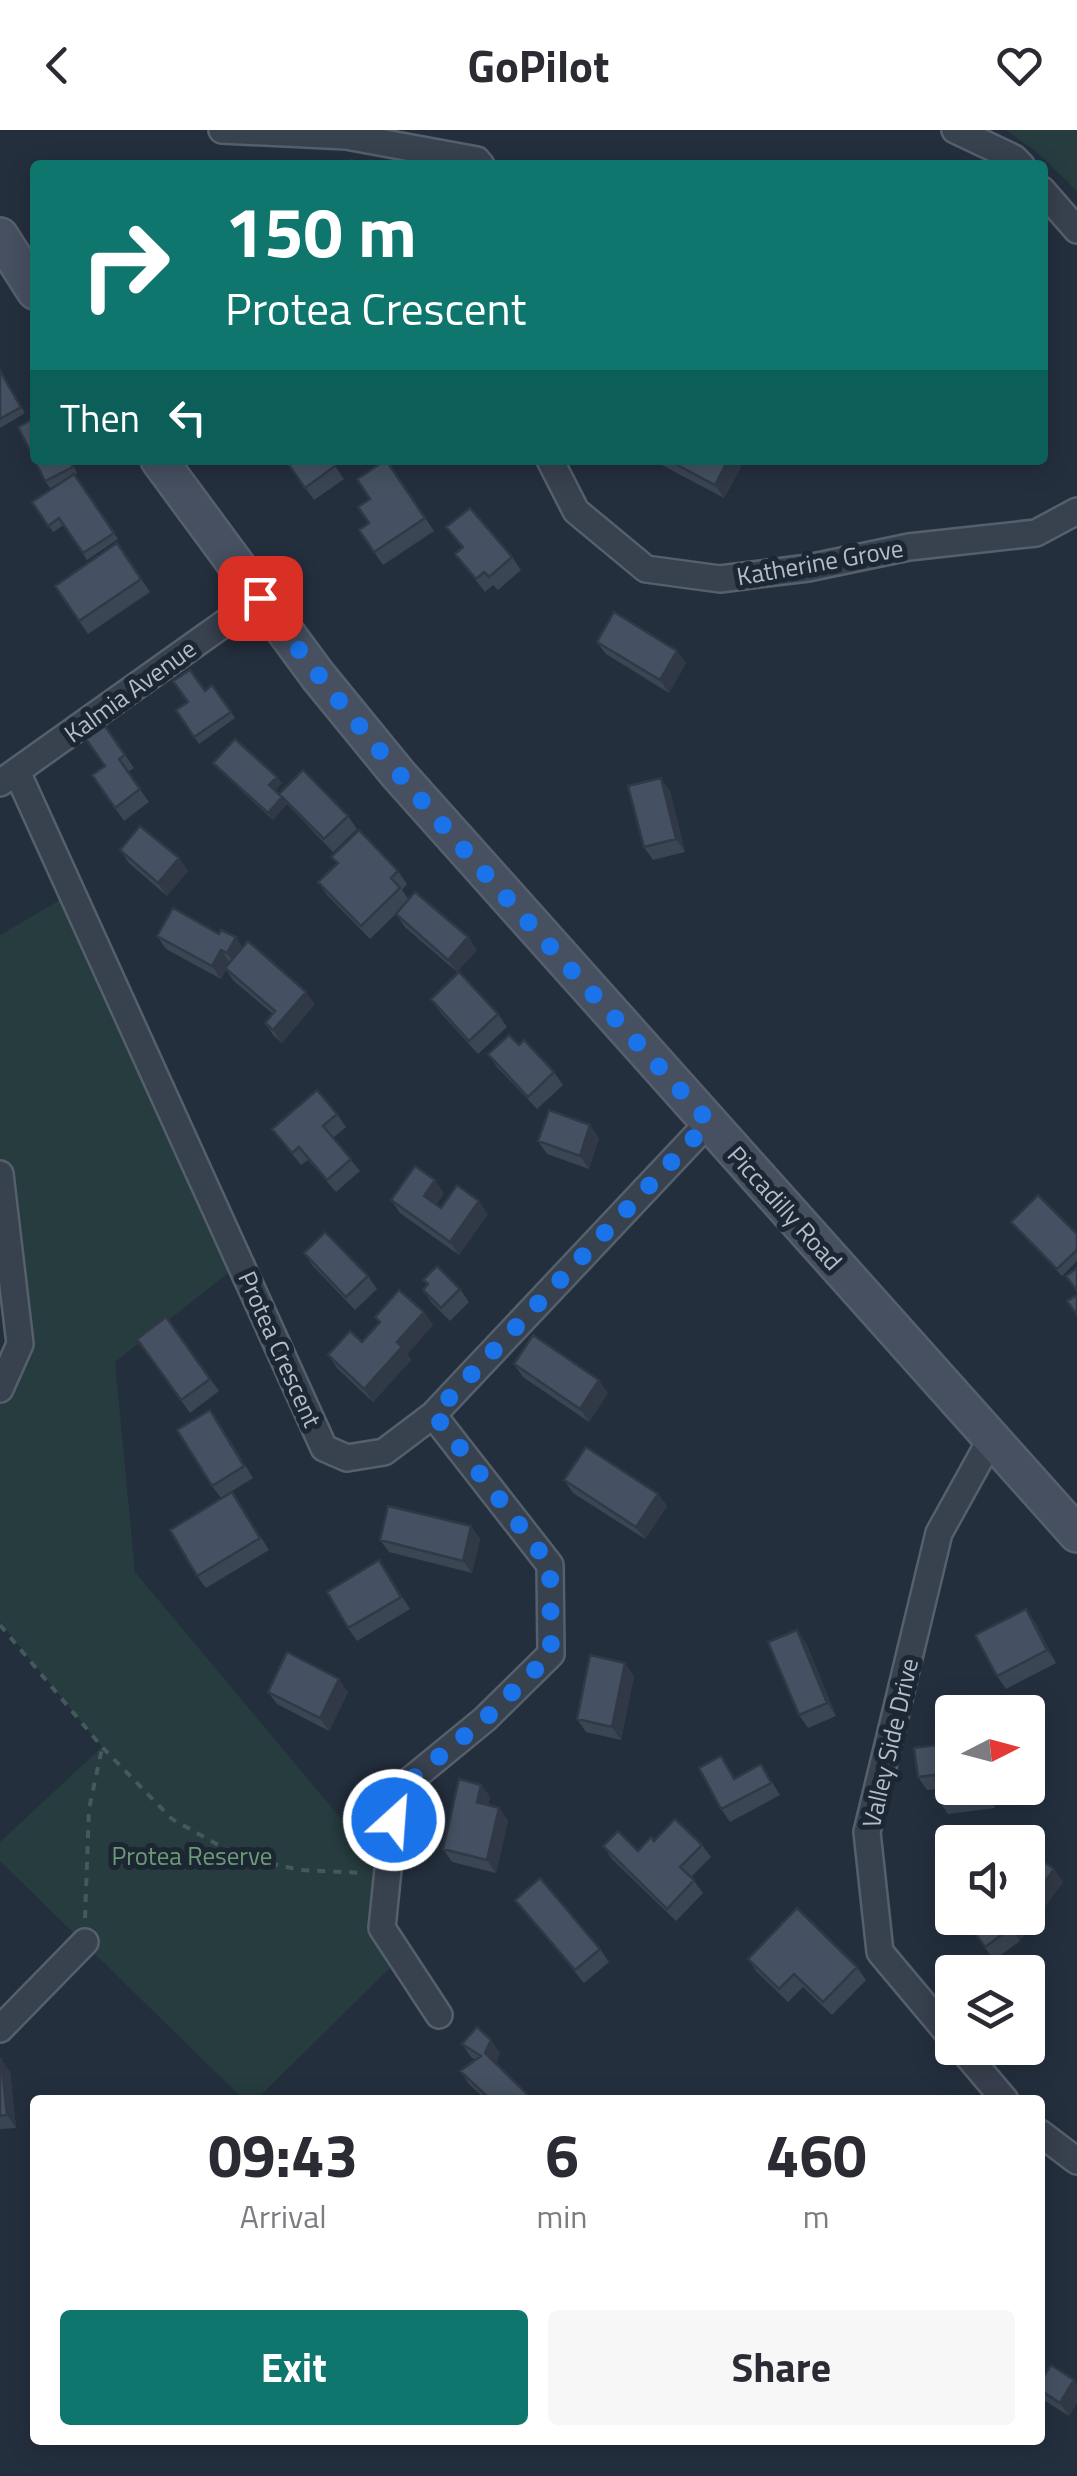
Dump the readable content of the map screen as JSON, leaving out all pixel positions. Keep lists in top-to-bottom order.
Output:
{
  "streets": {
    "main road": ["Piccadilly Road"],
    "street": [
      "Katherine Grove",
      "Kalmia Avenue",
      "Protea Crescent",
      "Valley Side Drive"
    ]
  },
  "crossings": [
    ["Kalmia Avenue", "Piccadilly Road"],
    ["Kalmia Avenue", "Protea Crescent"],
    ["Piccadilly Road", "Protea Crescent"],
    ["Piccadilly Road", "Valley Side Drive"]
  ],
  "parks": ["Protea Reserve"],
  "north": "right",
  "page": {
    "header": "GoPilot",
    "turn": ["150 m", "Protea Crescent"],
    "then": "Then",
    "eta": [
      "09:43",
      "Arrival",
      "6",
      "min",
      "460",
      "m"
    ],
    "buttons": ["Exit", "Share"]
  }
}
